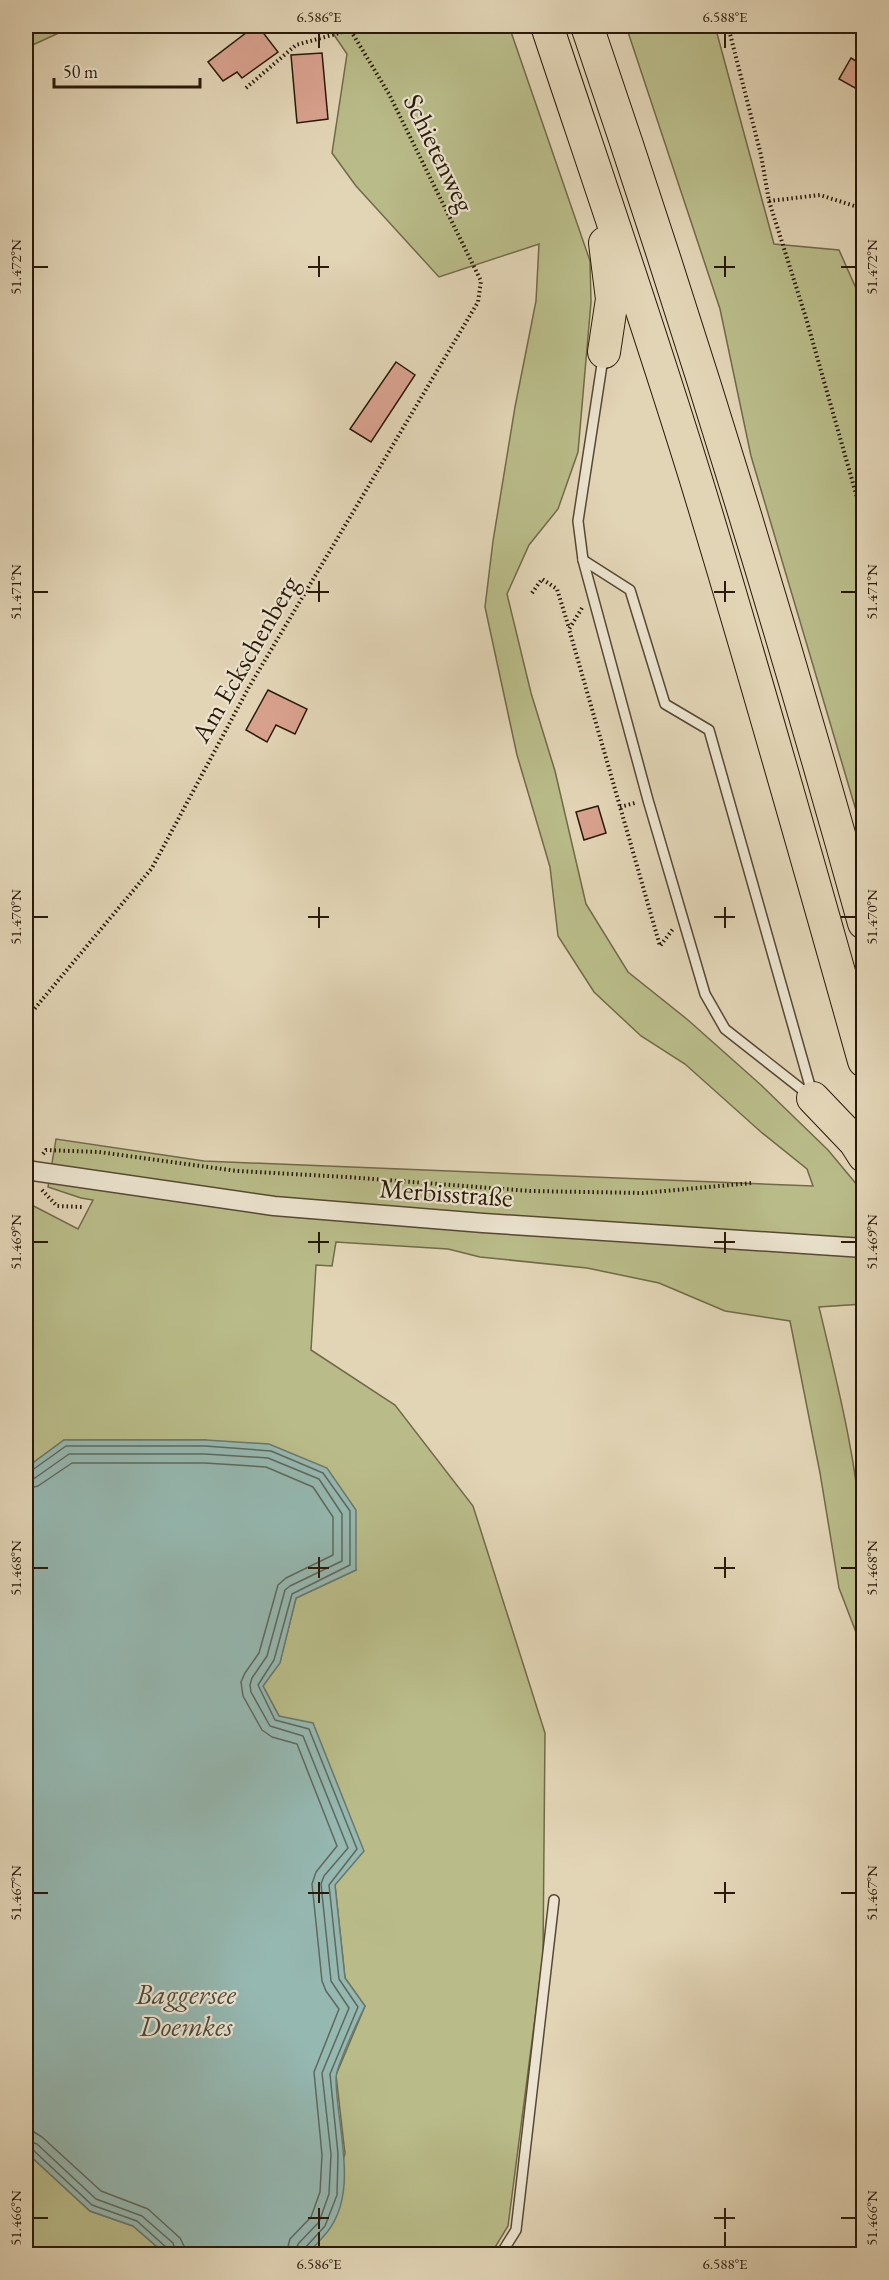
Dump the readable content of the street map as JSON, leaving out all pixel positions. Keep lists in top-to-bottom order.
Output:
{
  "streets": {
    "street": ["Merbisstraße"],
    "path": ["Schietenweg", "Am Eckschenberg"]
  },
  "crossings": [
    ["Schietenweg", "Am Eckschenberg"]
  ],
  "water": ["Baggersee Doemkes"],
  "scale_bar": "50 m",
  "coordinates": [
    "6.586°E",
    "6.588°E",
    "51.472°N",
    "51.471°N",
    "51.470°N",
    "51.469°N",
    "51.468°N",
    "51.467°N",
    "51.466°N"
  ]
}
